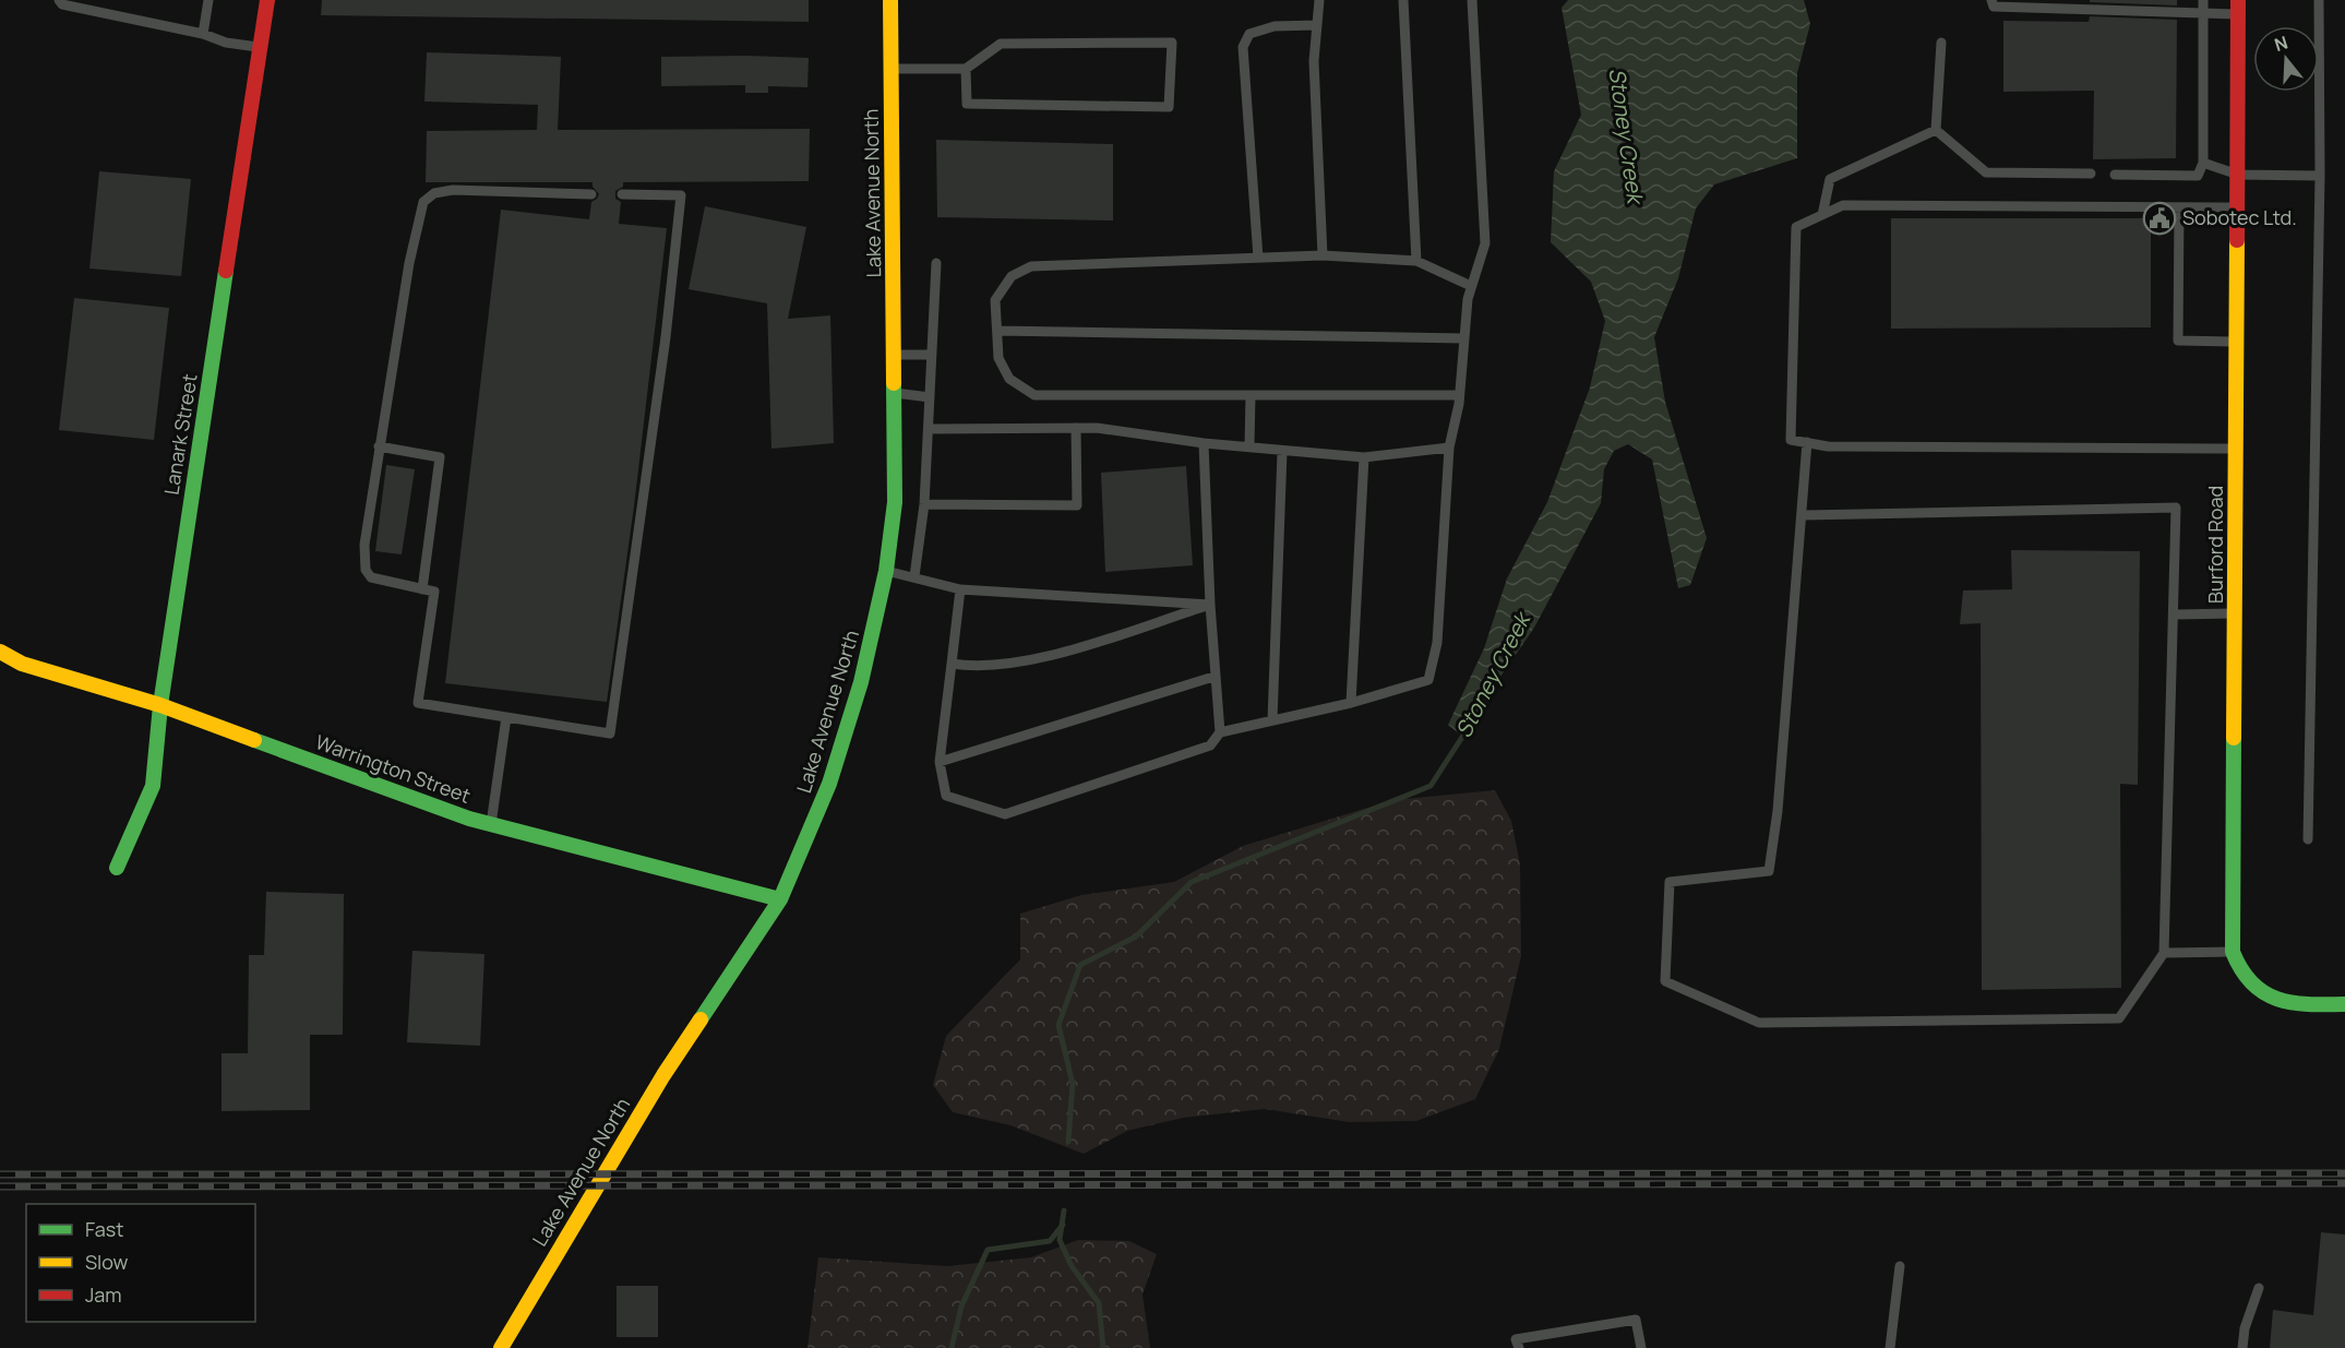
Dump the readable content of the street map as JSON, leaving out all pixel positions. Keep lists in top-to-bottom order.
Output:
{
  "streets": {
    "street": [
      "Lake Avenue North",
      "Lanark Street",
      "Burford Road",
      "Warrington Street"
    ]
  },
  "crossings": [
    ["Lake Avenue North", "Warrington Street"],
    ["Lanark Street", "Warrington Street"]
  ],
  "water": ["Stoney Creek"],
  "places": {
    "public building": ["Sobotec Ltd."]
  },
  "legend": ["Fast", "Slow", "Jam"],
  "north": "top"
}
